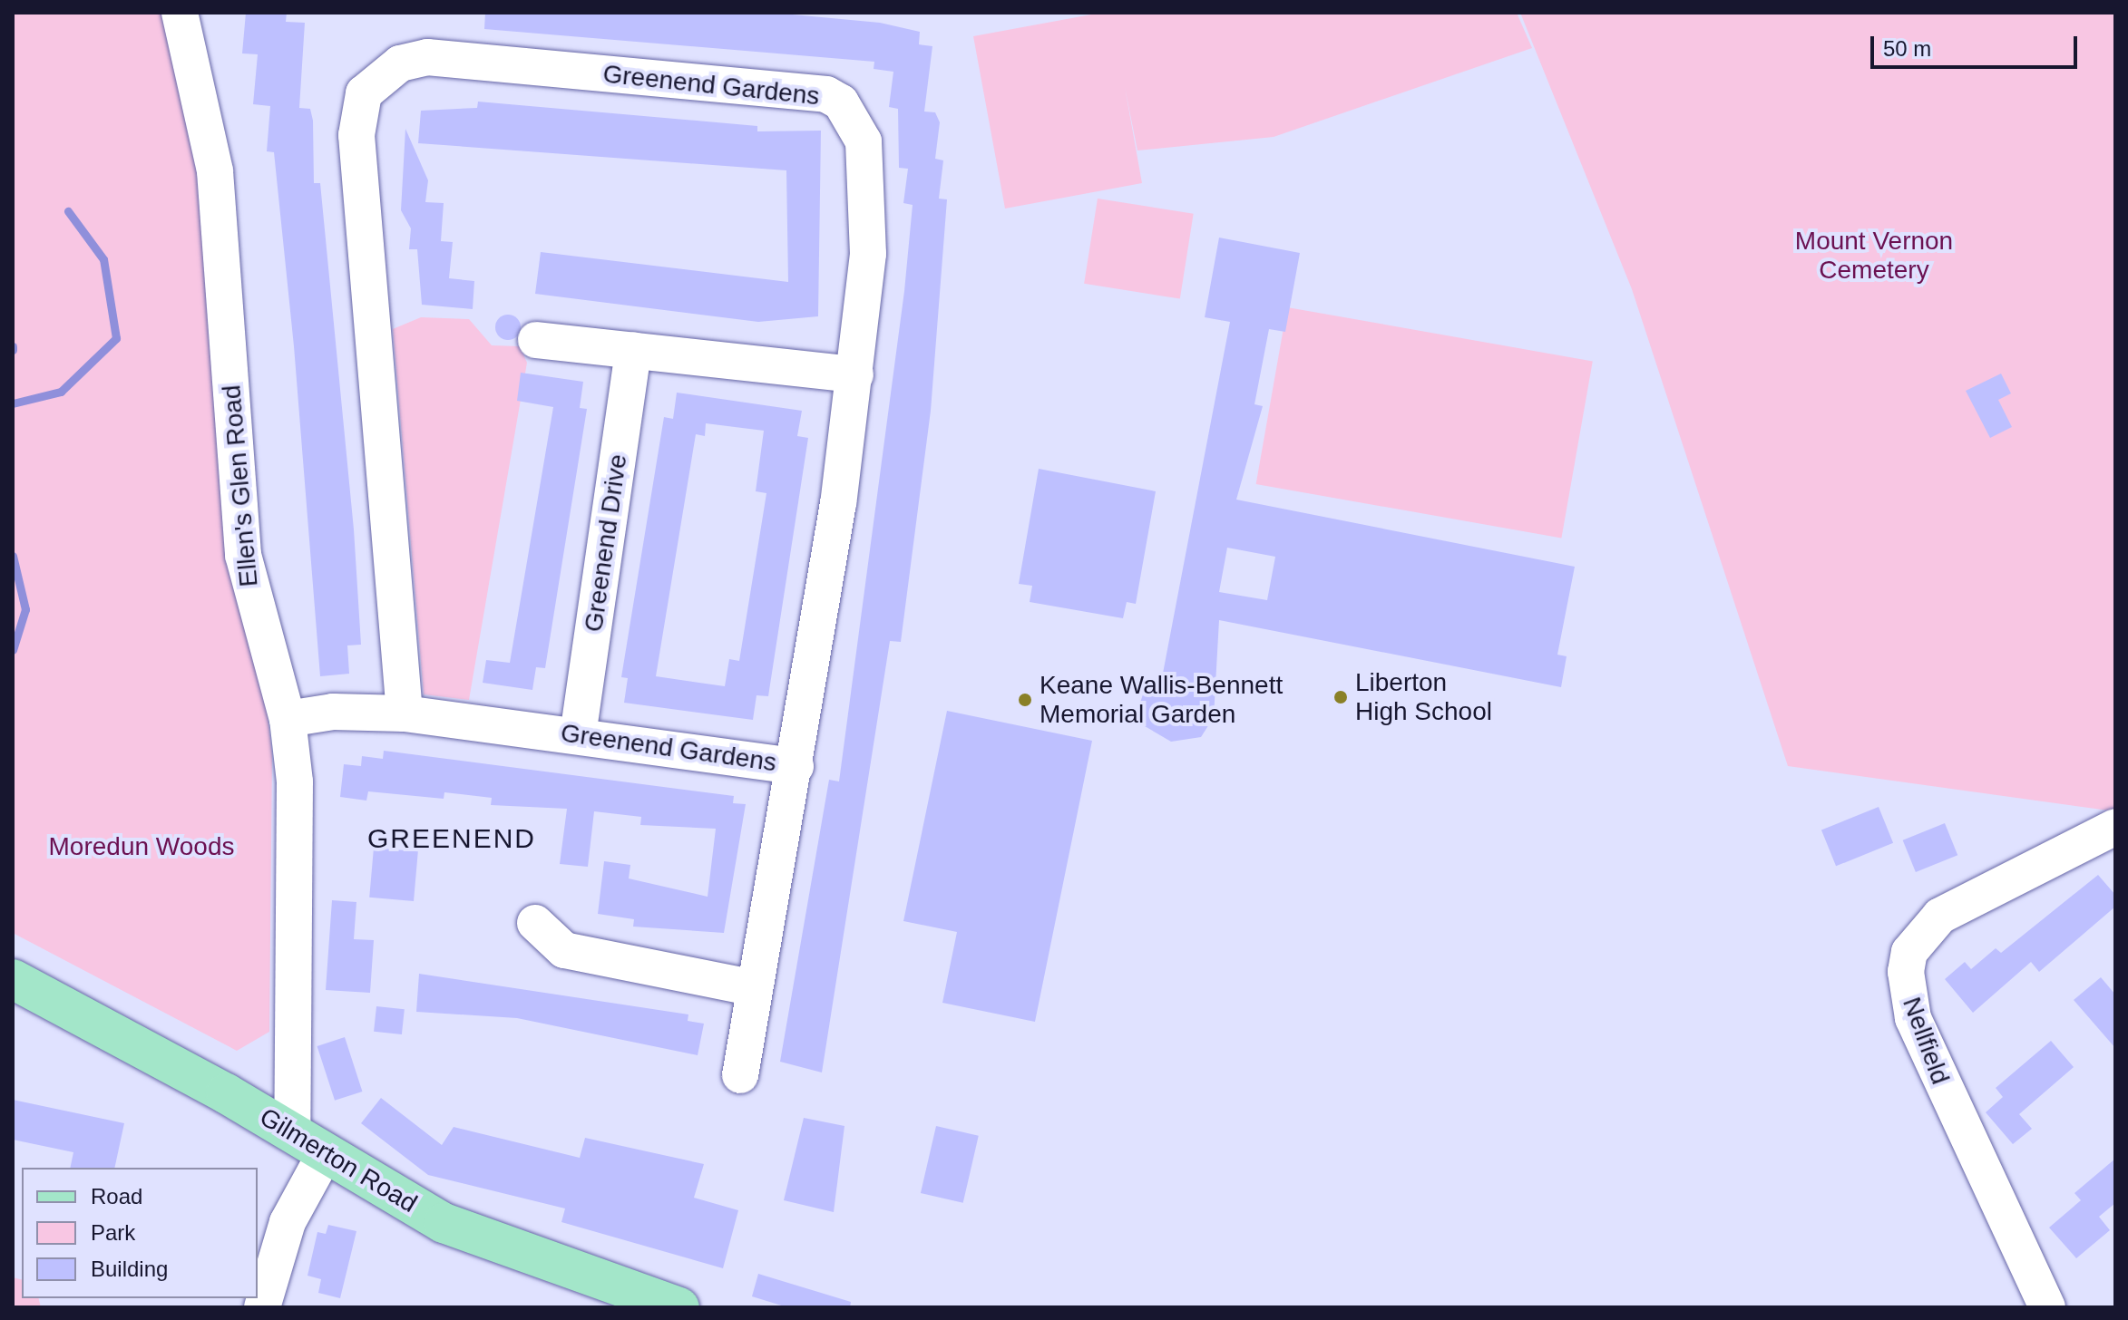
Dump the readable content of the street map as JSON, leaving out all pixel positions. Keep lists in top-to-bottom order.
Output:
{
  "streets": {
    "main road": ["Gilmerton Road"],
    "street": [
      "Greenend Gardens",
      "Ellen's Glen Road",
      "Greenend Drive",
      "Nellfield"
    ]
  },
  "crossings": [
    ["Greenend Gardens", "Ellen's Glen Road"],
    ["Greenend Gardens", "Greenend Drive"],
    ["Ellen's Glen Road", "Gilmerton Road"]
  ],
  "districts": ["GREENEND"],
  "parks": ["Mount Vernon Cemetery", "Moredun Woods"],
  "places": ["Liberton High School", "Keane Wallis-Bennett Memorial Garden"],
  "legend": ["Road", "Park", "Building"],
  "scale_bar": "50 m"
}
